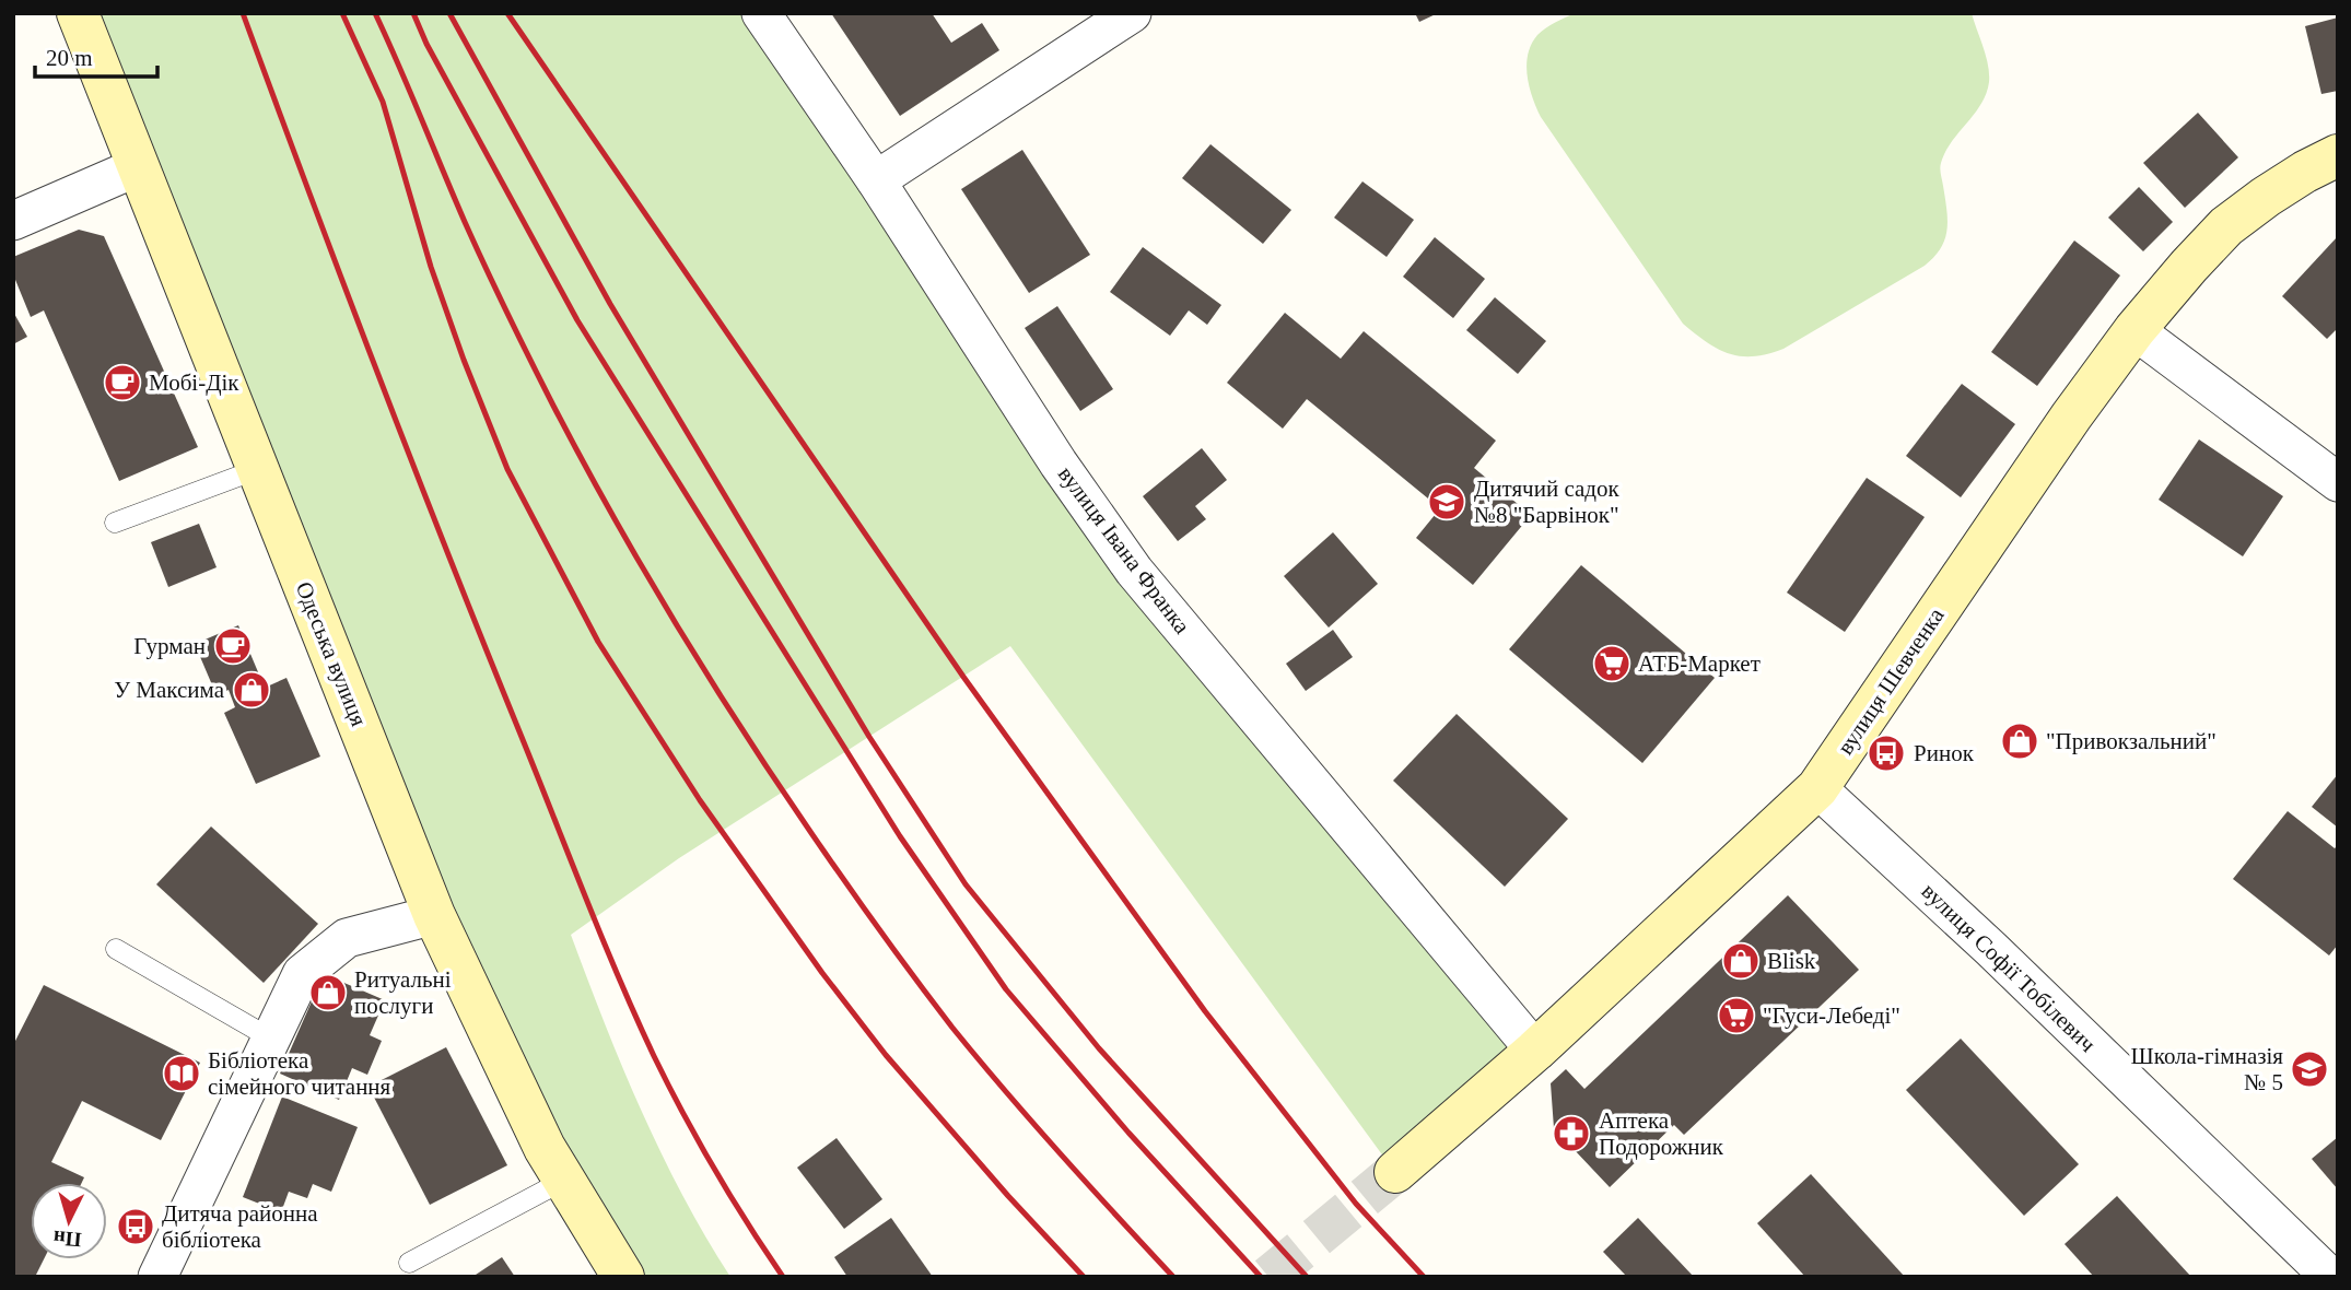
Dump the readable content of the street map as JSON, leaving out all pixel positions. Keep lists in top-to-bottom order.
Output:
{
  "streets": {
    "main road": ["Одеська вулиця", "вулиця Шевченка"],
    "street": ["вулиця Івана Франка", "вулиця Софії Тобілевич"]
  },
  "crossings": [
    ["вулиця Івана Франка", "вулиця Шевченка"],
    ["вулиця Шевченка", "вулиця Софії Тобілевич"]
  ],
  "places": {
    "cafe": ["Мобі-Дік", "Гурман"],
    "school or university": ["Дитячий садок №8 \"Барвінок\"", "Школа-гімназія № 5"],
    "supermarket": ["АТБ-Маркет", "\"Гуси-Лебеді\""],
    "shop": [
      "У Максима",
      "\"Привокзальний\"",
      "Blisk",
      "Ритуальні послуги"
    ],
    "bus stop": ["Ринок", "Дитяча районна бібліотека"],
    "library": ["Бібліотека сімейного читання"],
    "pharmacy": ["Аптека Подорожник"]
  },
  "scale_bar": "20 m",
  "north": "bottom"
}
